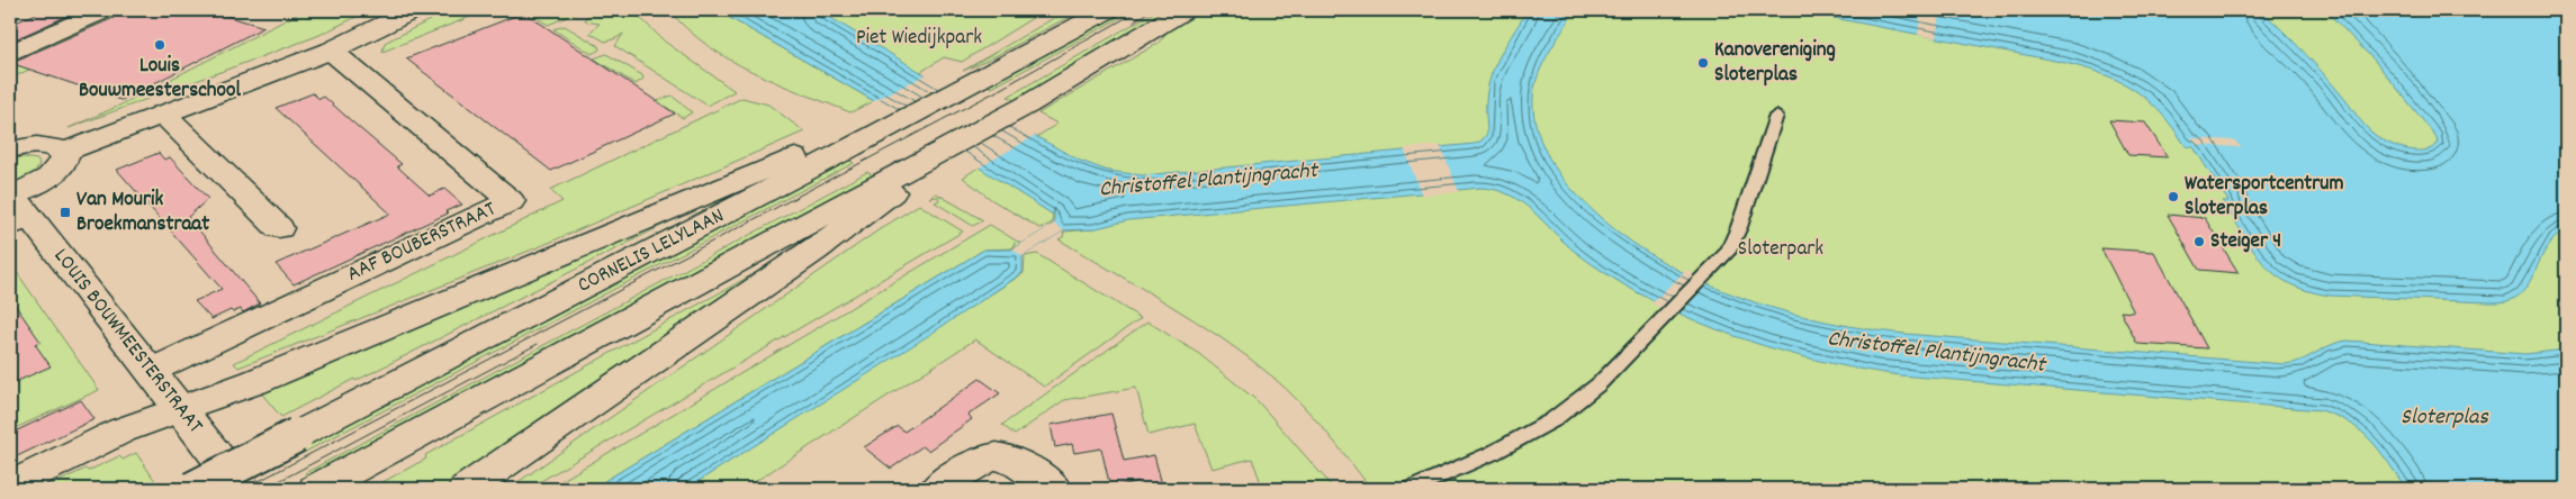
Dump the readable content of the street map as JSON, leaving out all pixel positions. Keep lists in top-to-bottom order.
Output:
{
  "streets": {
    "main road": ["AAF BOUBERSTRAAT", "CORNELIS LELYLAAN", "LOUIS BOUWMEESTERSTRAAT"]
  },
  "crossings": [
    ["AAF BOUBERSTRAAT", "LOUIS BOUWMEESTERSTRAAT"]
  ],
  "water": ["Christoffel Plantijngracht", "Sloterplas"],
  "parks": ["Piet Wiedijkpark", "Sloterpark"],
  "places": {
    "other": [
      "Louis Bouwmeesterschool",
      "Kanovereniging Sloterplas",
      "Watersportcentrum Sloterplas",
      "Steiger 4"
    ],
    "transit": ["Van Mourik Broekmanstraat"]
  }
}
